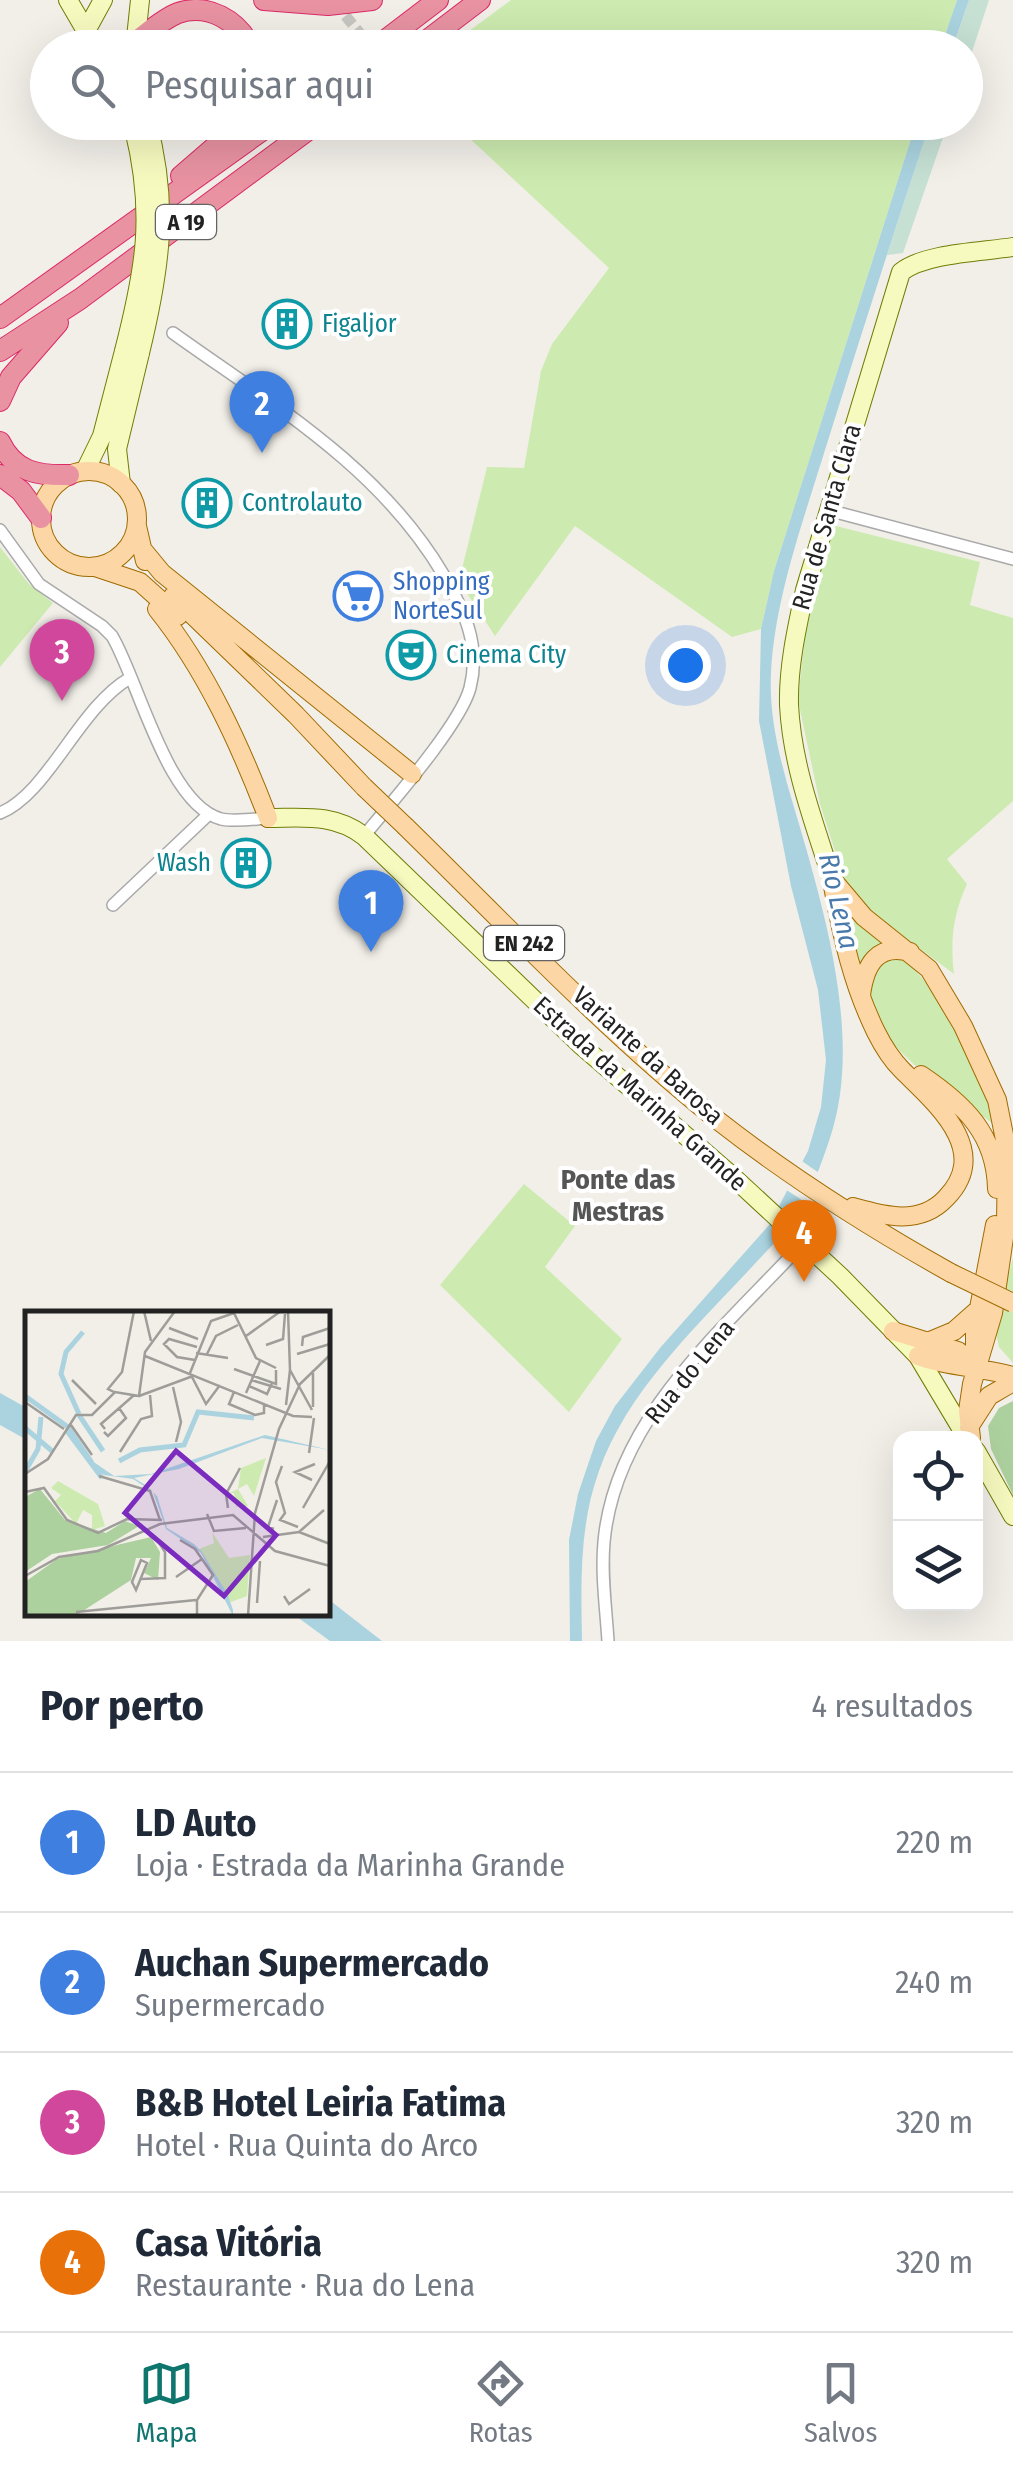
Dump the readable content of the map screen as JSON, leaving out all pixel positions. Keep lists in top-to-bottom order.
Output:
{
  "streets": {
    "highway": ["A 19"],
    "main road": [
      "Rua de Santa Clara",
      "EN 242",
      "Variante da Barosa",
      "Estrada da Marinha Grande"
    ],
    "street": ["Rua do Lena"]
  },
  "crossings": [
    ["EN 242", "Variante da Barosa"],
    ["Estrada da Marinha Grande", "Rua do Lena"]
  ],
  "districts": ["Ponte das Mestras"],
  "water": ["Rio Lena"],
  "places": {
    "building": ["Figaljor", "Controlauto", "Wash"],
    "supermarket": ["Shopping NorteSul"],
    "theatre": ["Cinema City"]
  },
  "page": {
    "search": "Pesquisar aqui",
    "pins": [
      "2",
      "3",
      "1",
      "4"
    ],
    "heading": ["Por perto", "4 resultados"],
    "list": [
      {
        "mark": "1",
        "name": "LD Auto",
        "note": "Loja · Estrada da Marinha Grande",
        "value": "220 m"
      },
      {
        "mark": "2",
        "name": "Auchan Supermercado",
        "note": "Supermercado",
        "value": "240 m"
      },
      {
        "mark": "3",
        "name": "B&B Hotel Leiria Fatima",
        "note": "Hotel · Rua Quinta do Arco",
        "value": "320 m"
      },
      {
        "mark": "4",
        "name": "Casa Vitória",
        "note": "Restaurante · Rua do Lena",
        "value": "320 m"
      }
    ],
    "nav": ["Mapa", "Rotas", "Salvos"]
  }
}
